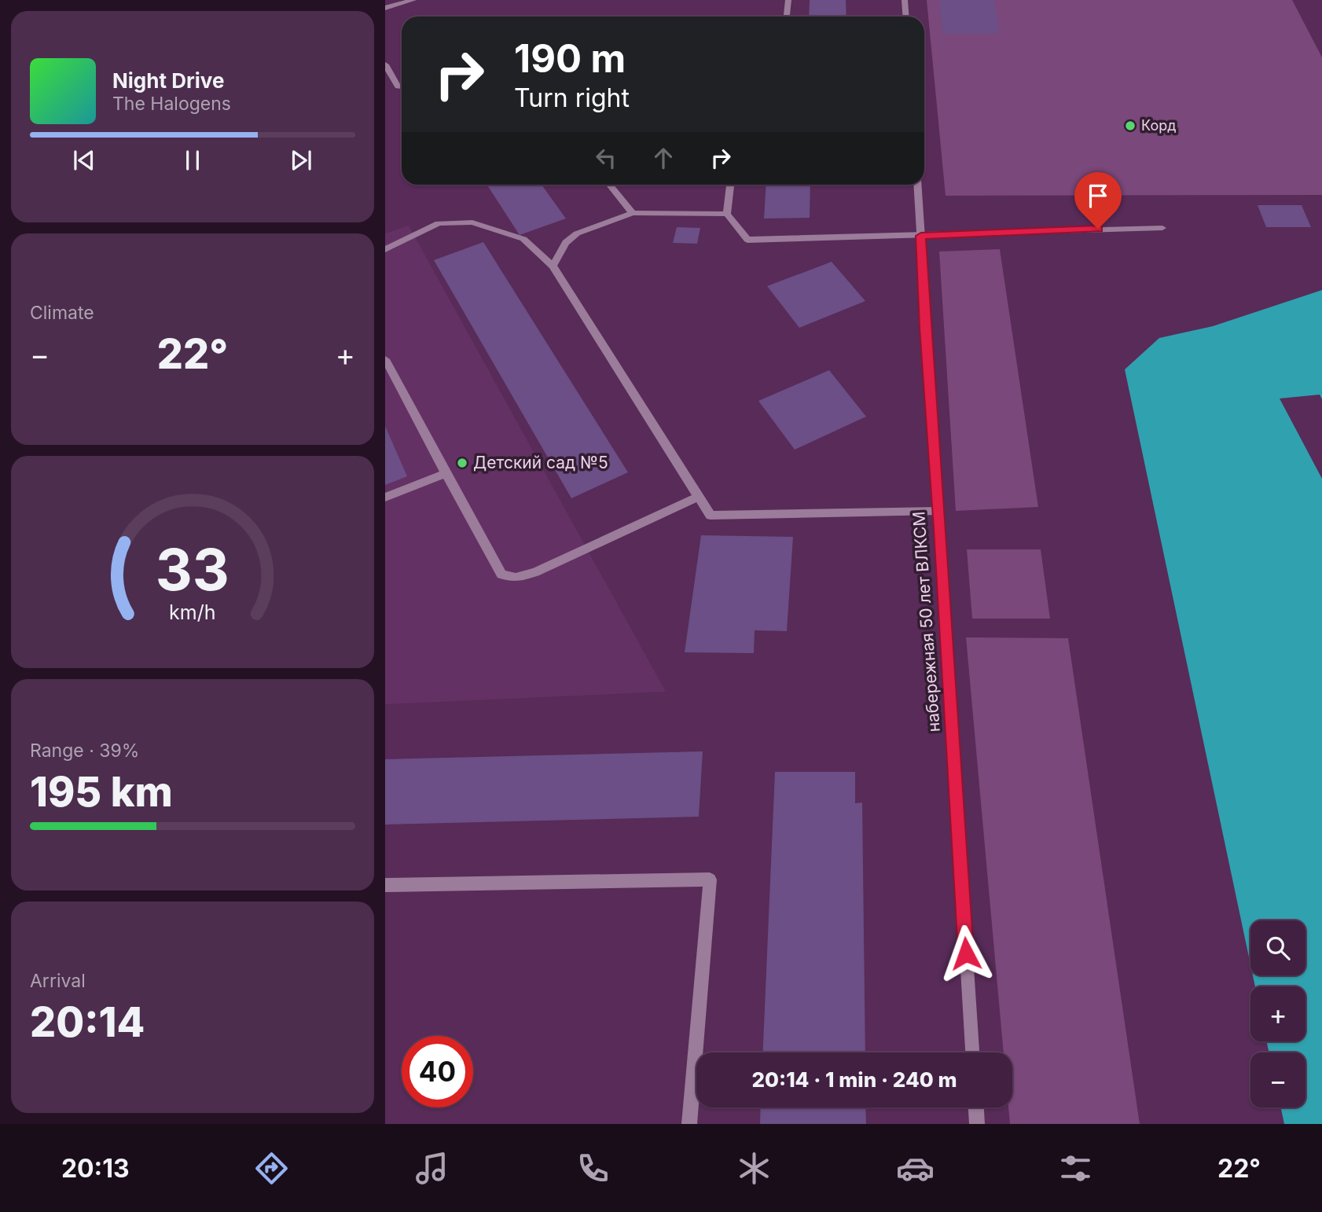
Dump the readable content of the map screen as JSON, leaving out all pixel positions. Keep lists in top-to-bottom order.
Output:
{
  "streets": {
    "street": ["набережная 50 лет ВЛКСМ"]
  },
  "places": ["Корд", "Детский сад №5"],
  "page": {
    "turn": ["190 m", "Turn right"],
    "song": ["Night Drive", "The Halogens"],
    "tile": [
      "Climate",
      ["Range · 39%", "195 km"],
      ["Arrival", "20:14"]
    ],
    "heat": ["−", "22°", "+"],
    "map_buttons": ["+", "−"],
    "limit": "40",
    "trip": "20:14 · 1 min · 240 m",
    "tabs": ["20:13", "22°"],
    "gauge": ["33", "km/h"]
  }
}
